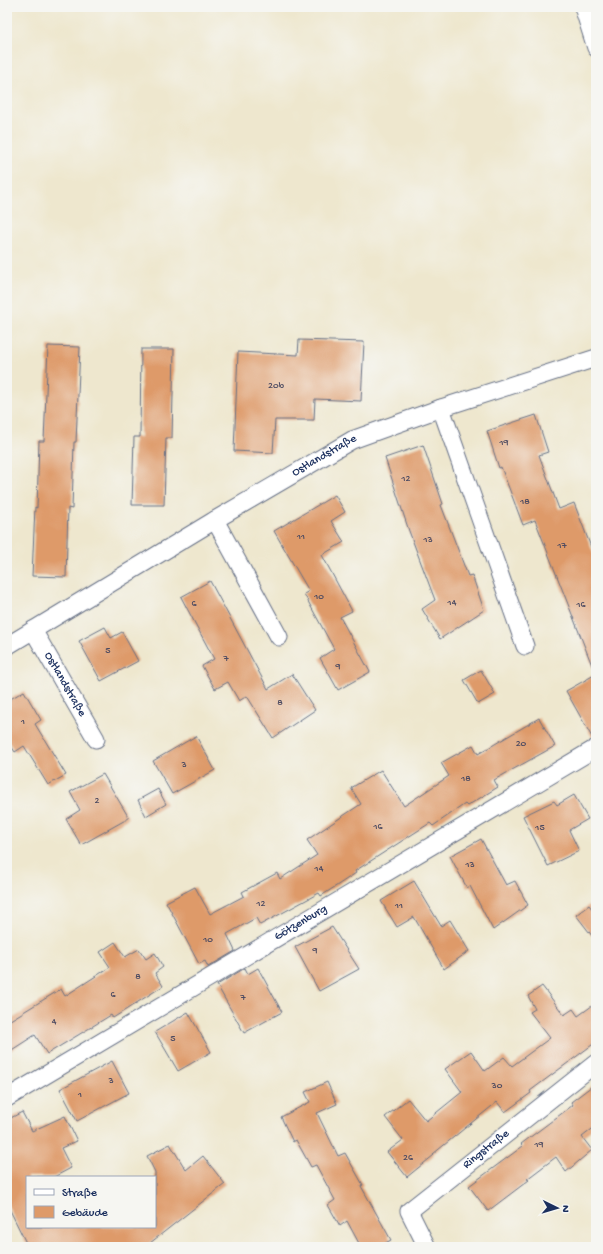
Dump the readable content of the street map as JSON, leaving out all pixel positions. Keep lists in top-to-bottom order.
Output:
{
  "streets": {
    "street": ["Ostlandstraße", "Götzenburg", "Ringstraße"]
  },
  "house_numbers": [
    "20b",
    "19",
    "12",
    "18",
    "11",
    "13",
    "17",
    "10",
    "14",
    "6",
    "16",
    "5",
    "7",
    "9",
    "8",
    "1",
    "20",
    "3",
    "18",
    "2",
    "16",
    "15",
    "13",
    "14",
    "12",
    "11",
    "10",
    "9",
    "8",
    "6",
    "7",
    "4",
    "5",
    "3",
    "30",
    "1",
    "19",
    "26"
  ],
  "legend": ["Straße", "Gebäude"],
  "north": "right"
}
